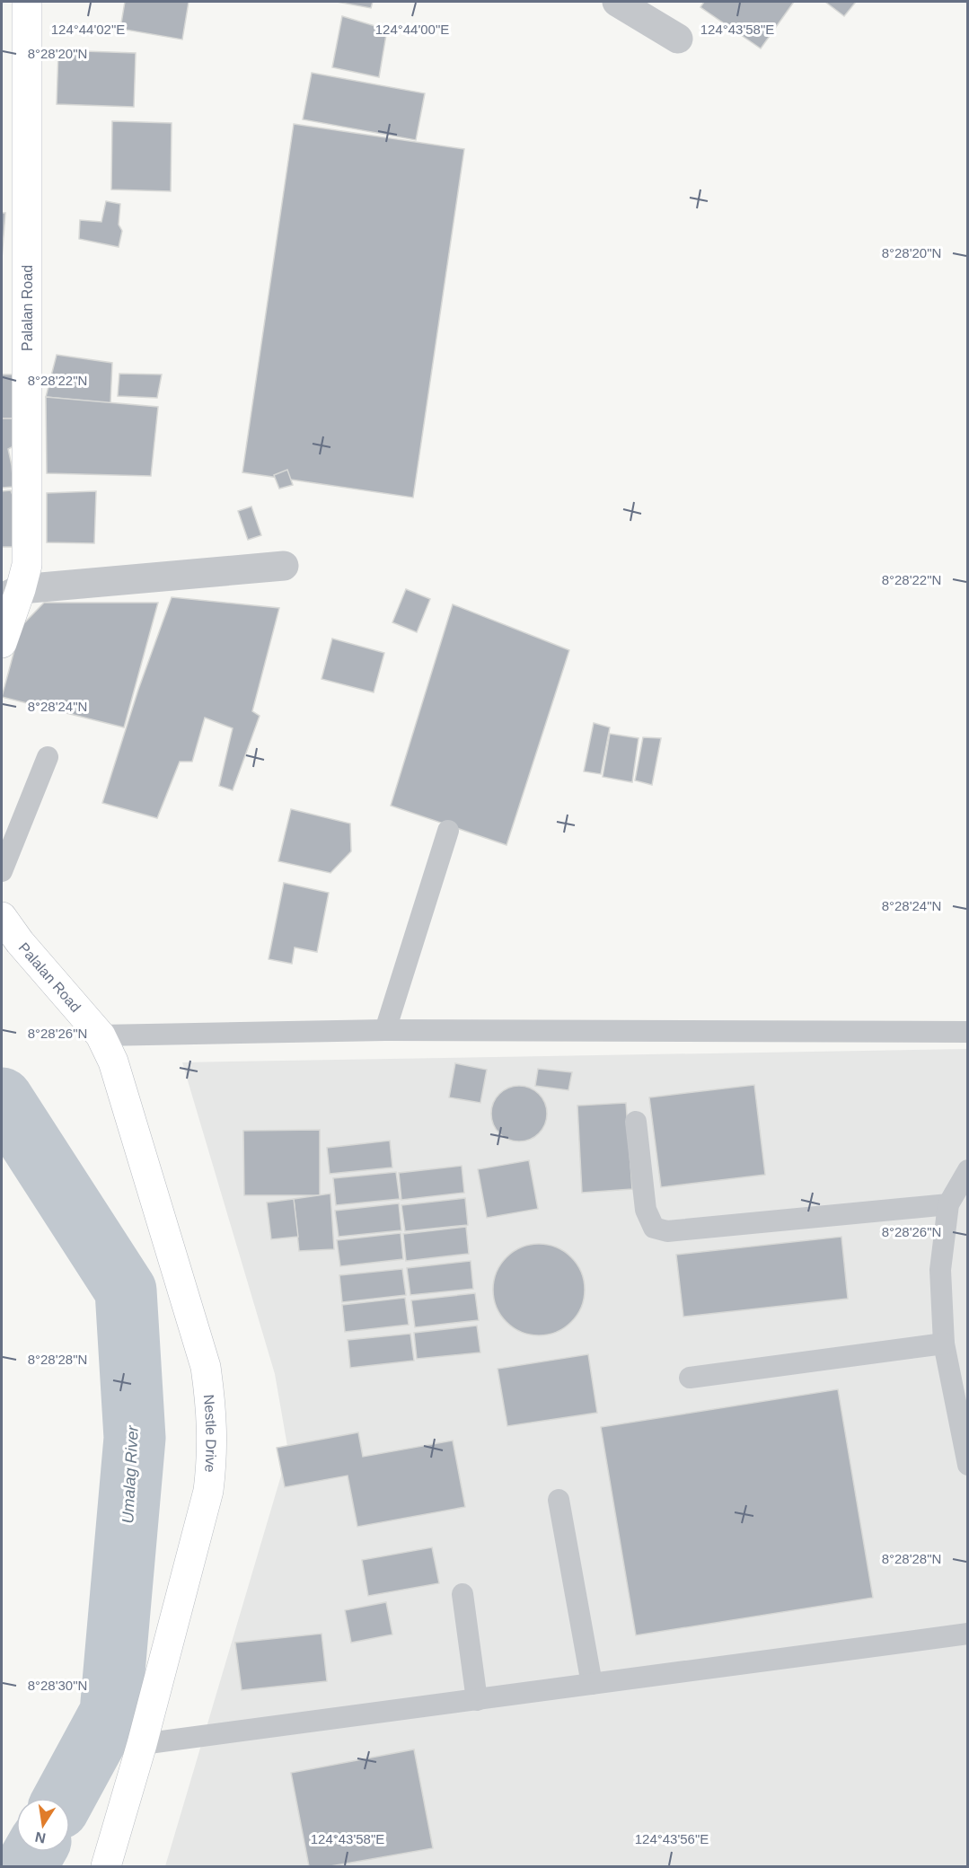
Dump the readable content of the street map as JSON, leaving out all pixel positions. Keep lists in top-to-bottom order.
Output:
{
  "streets": {
    "street": ["Palalan Road", "Nestle Drive"]
  },
  "crossings": [
    ["Palalan Road", "Nestle Drive"]
  ],
  "water": ["Umalag River"],
  "north": "bottom",
  "coordinates": [
    "124°44'02\"E",
    "124°44'00\"E",
    "124°43'58\"E",
    "8°28'20\"N",
    "8°28'22\"N",
    "8°28'24\"N",
    "8°28'26\"N",
    "8°28'28\"N",
    "8°28'30\"N",
    "124°43'56\"E"
  ]
}
